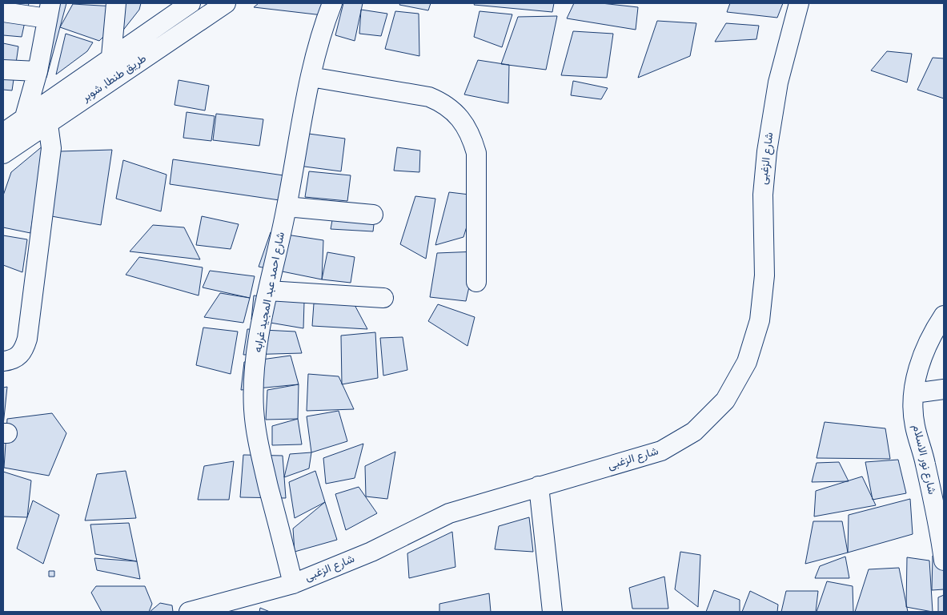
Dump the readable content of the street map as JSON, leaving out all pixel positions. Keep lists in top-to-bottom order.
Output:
{
  "streets": {
    "street": [
      "طريق طنطا, شوبر",
      "شارع الزغبى",
      "شارع احمد عبد المجيد غرابه",
      "شارع نور الاسلام"
    ]
  },
  "crossings": [
    ["شارع الزغبى", "شارع احمد عبد المجيد غرابه"]
  ]
}
